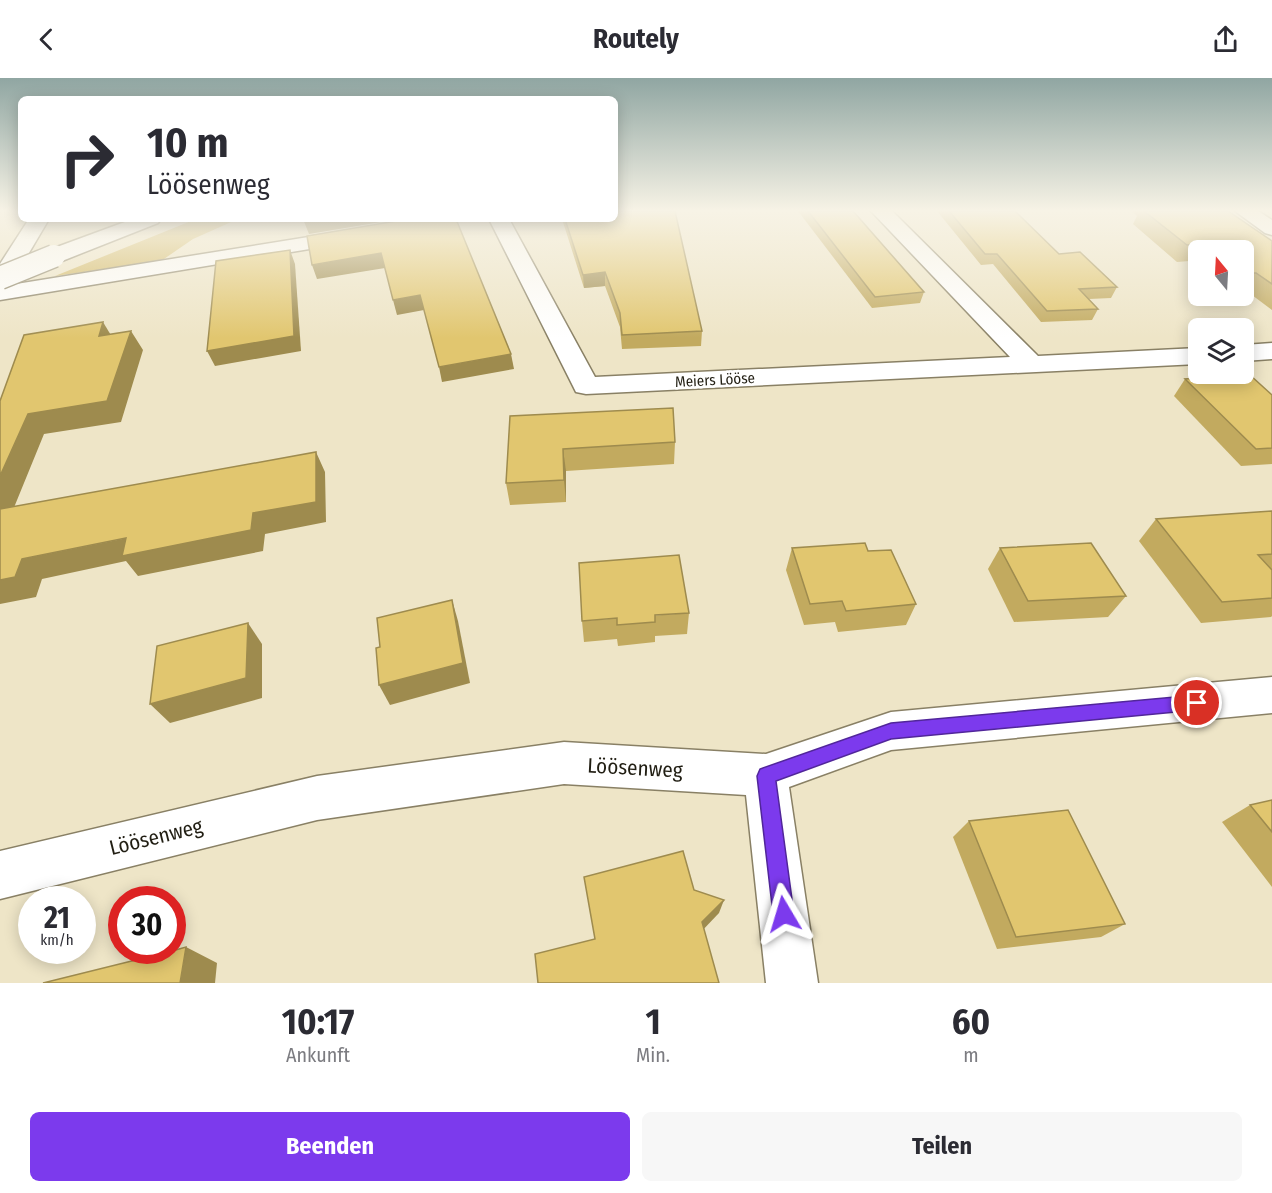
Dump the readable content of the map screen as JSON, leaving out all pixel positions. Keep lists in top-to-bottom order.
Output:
{
  "streets": {
    "street": ["Meiers Lööse", "Löösenweg"]
  },
  "north": "top",
  "page": {
    "header": "Routely",
    "turn": ["10 m", "Löösenweg"],
    "speed": "21 km/h",
    "limit": "30",
    "eta": [
      "10:17",
      "Ankunft",
      "1",
      "Min.",
      "60",
      "m"
    ],
    "buttons": ["Beenden", "Teilen"]
  }
}
